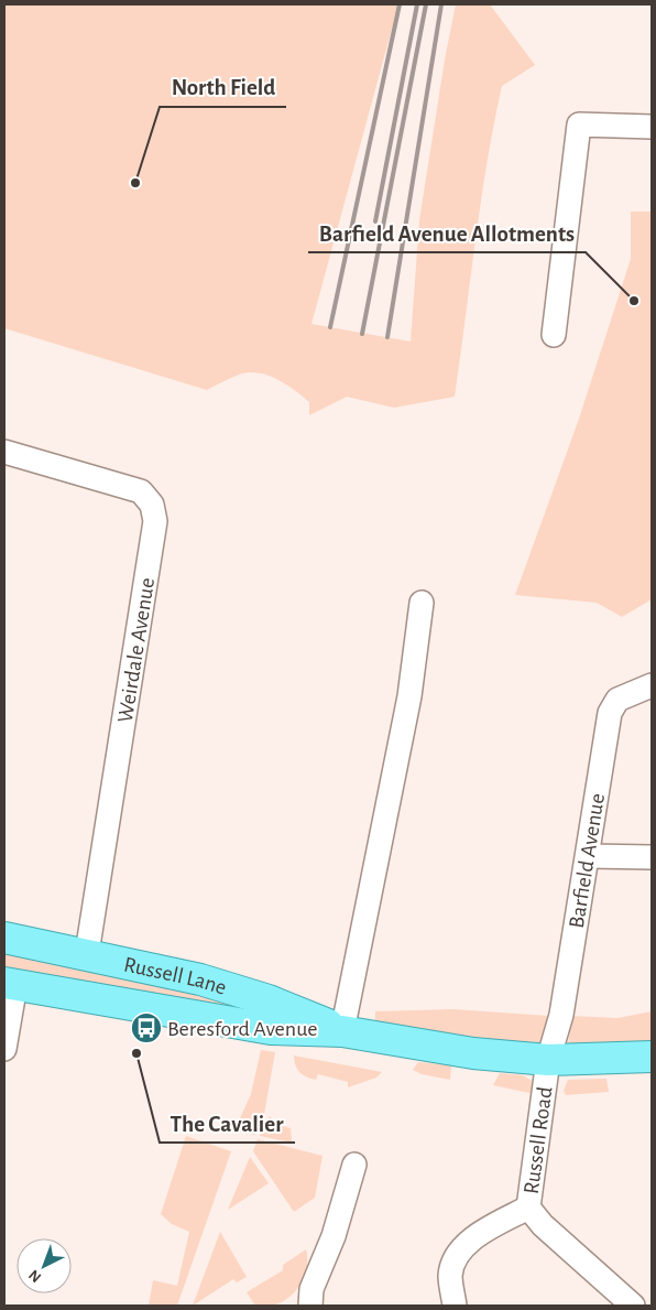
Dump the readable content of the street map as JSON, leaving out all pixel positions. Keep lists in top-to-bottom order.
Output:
{
  "streets": {
    "main road": ["Russell Lane"],
    "street": ["Weirdale Avenue", "Barfield Avenue", "Russell Road"]
  },
  "crossings": [
    ["Weirdale Avenue", "Russell Lane"],
    ["Barfield Avenue", "Russell Lane"],
    ["Barfield Avenue", "Russell Road"],
    ["Russell Lane", "Russell Road"]
  ],
  "places": {
    "other": ["North Field", "Barfield Avenue Allotments", "The Cavalier"],
    "bus stop": ["Beresford Avenue"]
  },
  "north": "bottom left"
}
